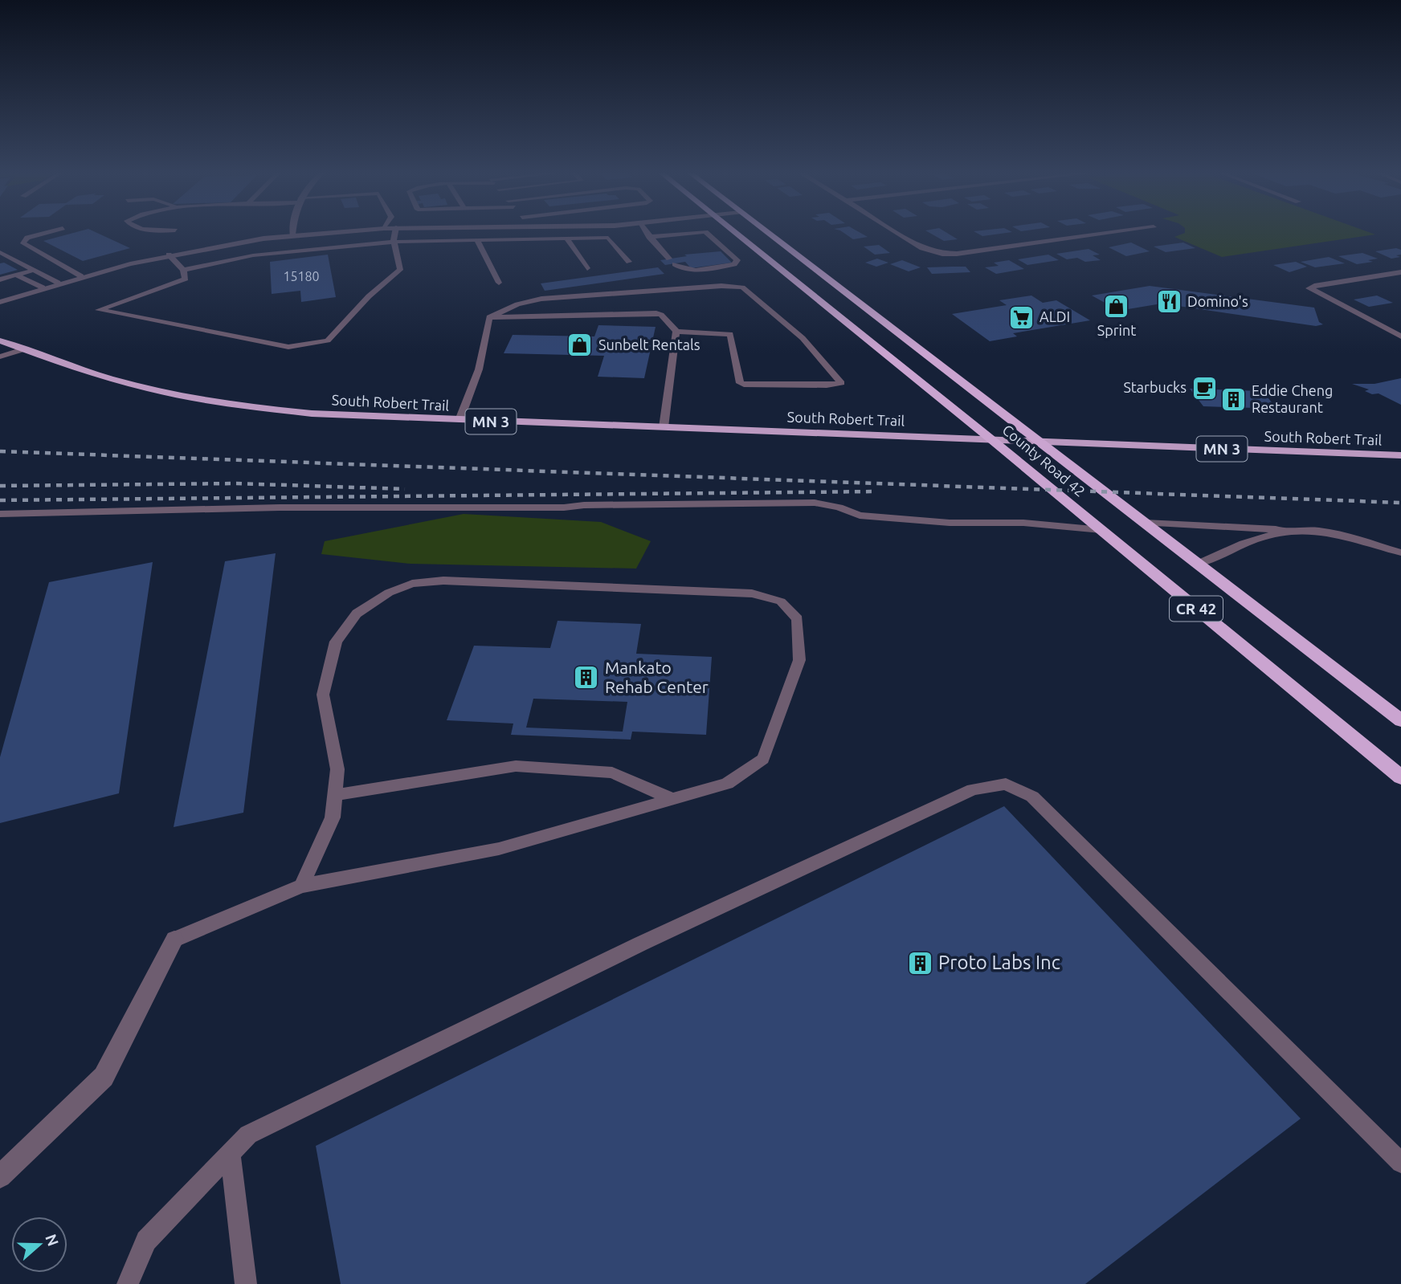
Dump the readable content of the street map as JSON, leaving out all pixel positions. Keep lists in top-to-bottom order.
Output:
{
  "streets": {
    "highway": ["County Road 42", "CR 42"],
    "main road": ["South Robert Trail", "MN 3"]
  },
  "crossings": [
    ["South Robert Trail", "MN 3"],
    ["South Robert Trail", "County Road 42"],
    ["MN 3", "County Road 42"]
  ],
  "places": {
    "restaurant": ["Domino's"],
    "shop": ["Sprint", "Sunbelt Rentals"],
    "supermarket": ["ALDI"],
    "cafe": ["Starbucks"],
    "building": ["Eddie Cheng Restaurant", "Mankato Rehab Center", "Proto Labs Inc"]
  },
  "house_numbers": ["15180"],
  "north": "right"
}
